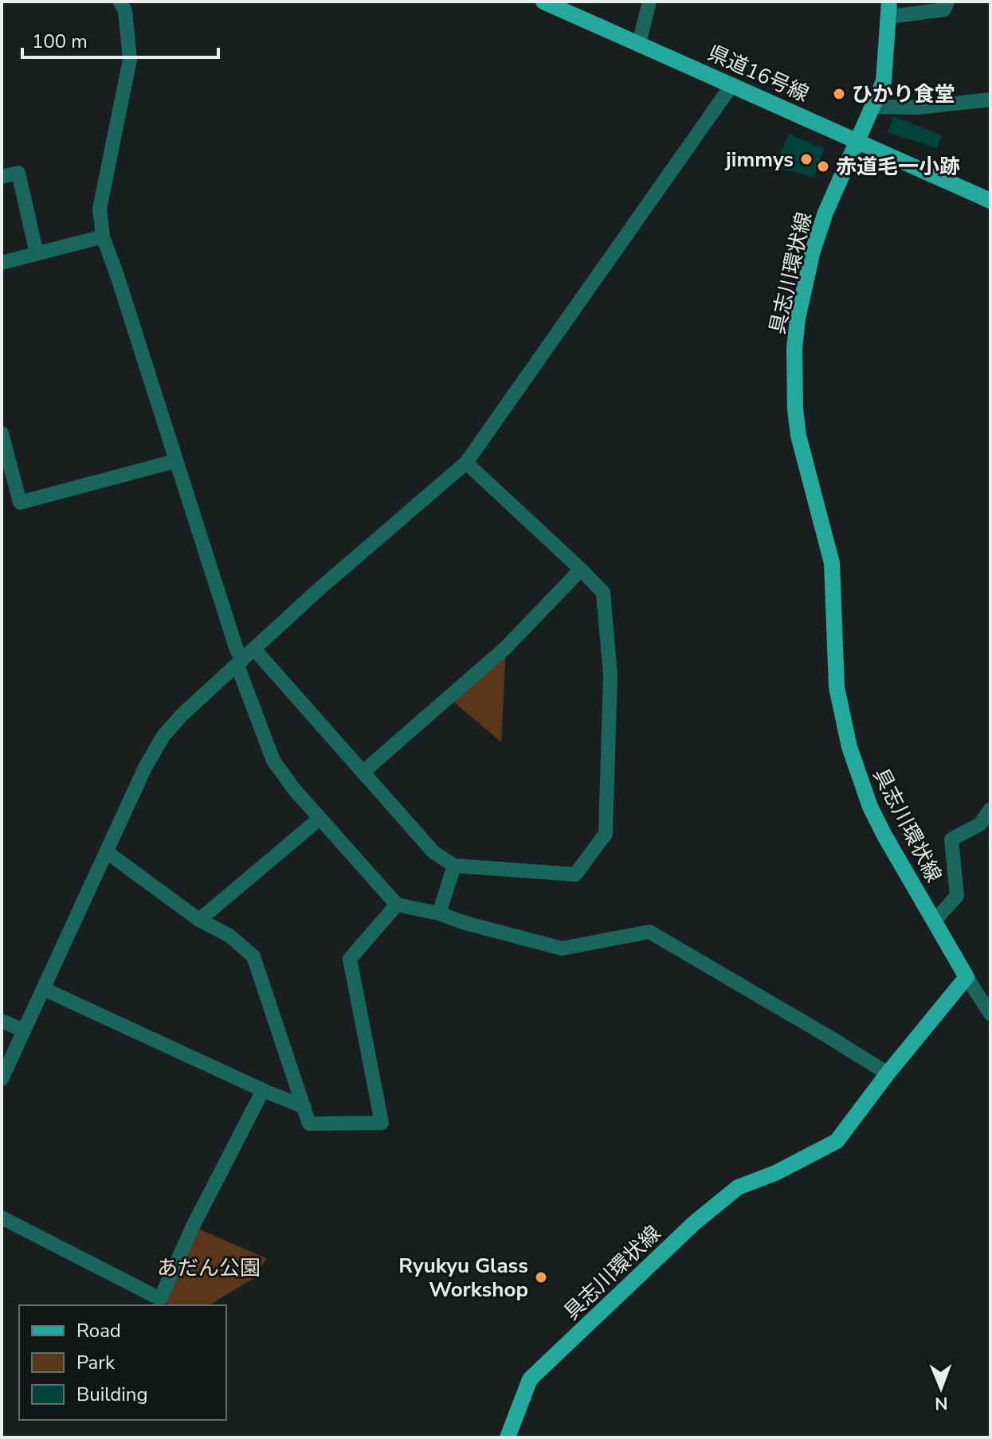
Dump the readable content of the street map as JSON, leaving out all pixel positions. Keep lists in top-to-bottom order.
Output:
{
  "streets": {
    "main road": ["県道16号線", "具志川環状線"]
  },
  "crossings": [
    ["県道16号線", "具志川環状線"]
  ],
  "parks": ["あだん公園"],
  "places": [
    "ひかり食堂",
    "jimmys",
    "赤道毛一小跡",
    "Ryukyu Glass Workshop"
  ],
  "legend": ["Road", "Park", "Building"],
  "scale_bar": "100 m",
  "north": "bottom"
}
